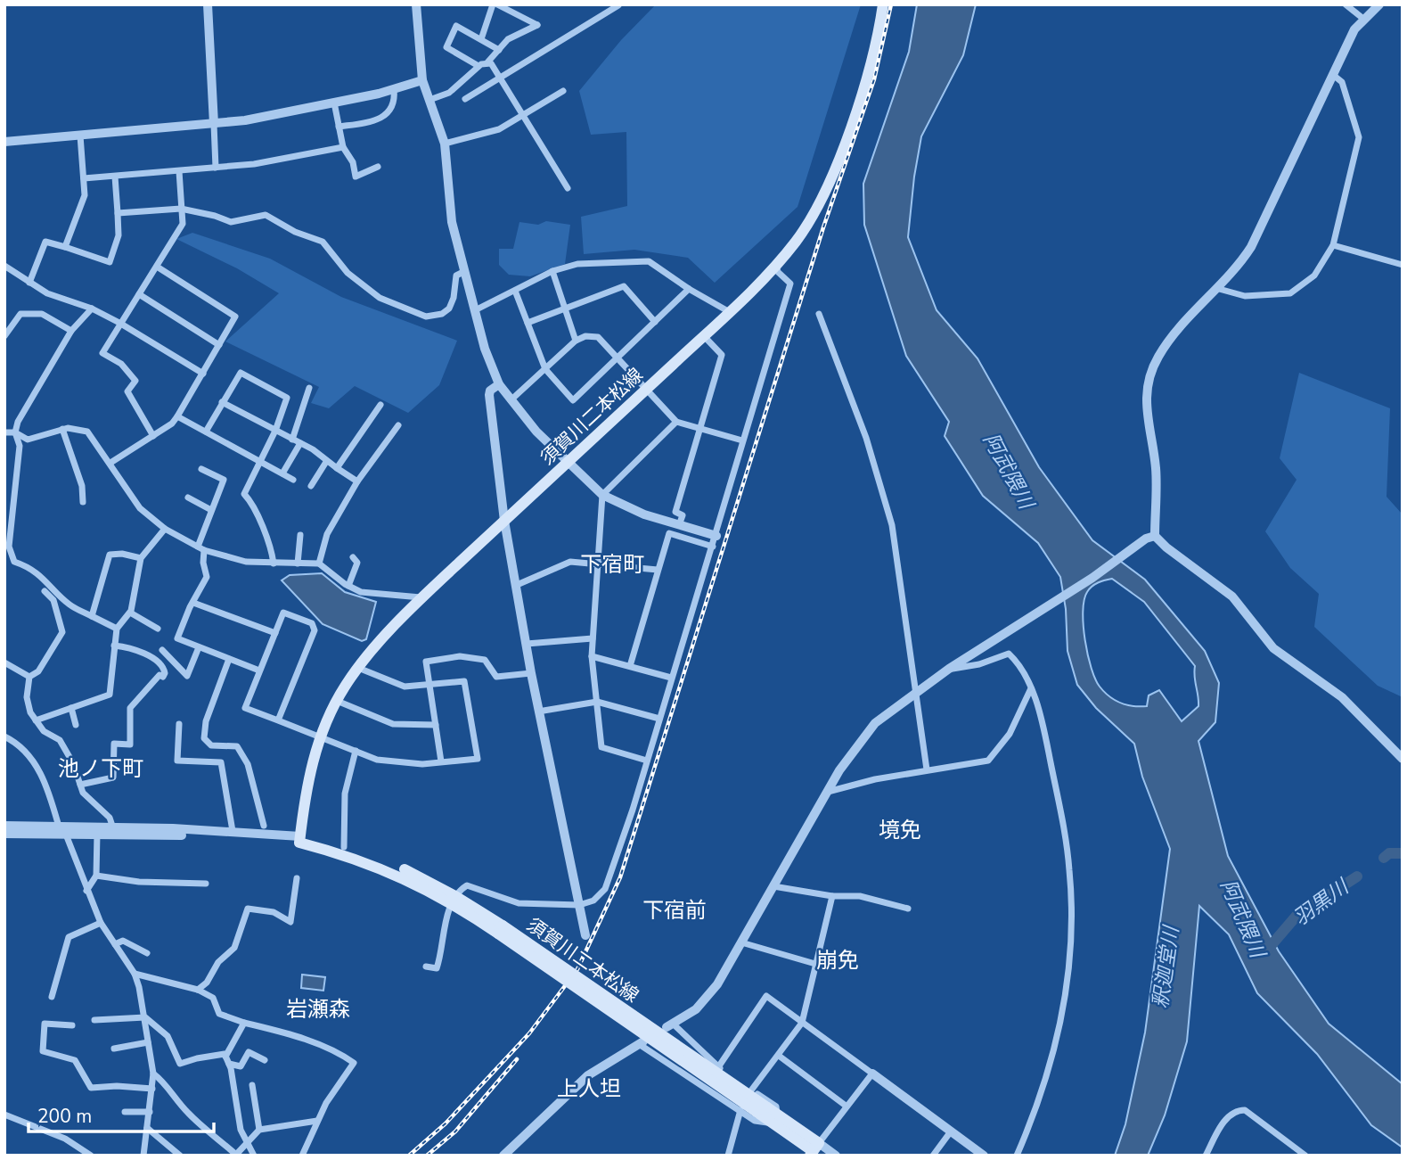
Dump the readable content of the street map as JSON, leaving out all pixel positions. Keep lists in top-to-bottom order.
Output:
{
  "streets": {
    "main road": ["須賀川二本松線"]
  },
  "districts": [
    "下宿町",
    "池ノ下町",
    "境免",
    "下宿前",
    "崩免",
    "岩瀬森",
    "上人坦"
  ],
  "water": ["阿武隈川", "羽黒川", "釈迦堂川"],
  "scale_bar": "200 m"
}
